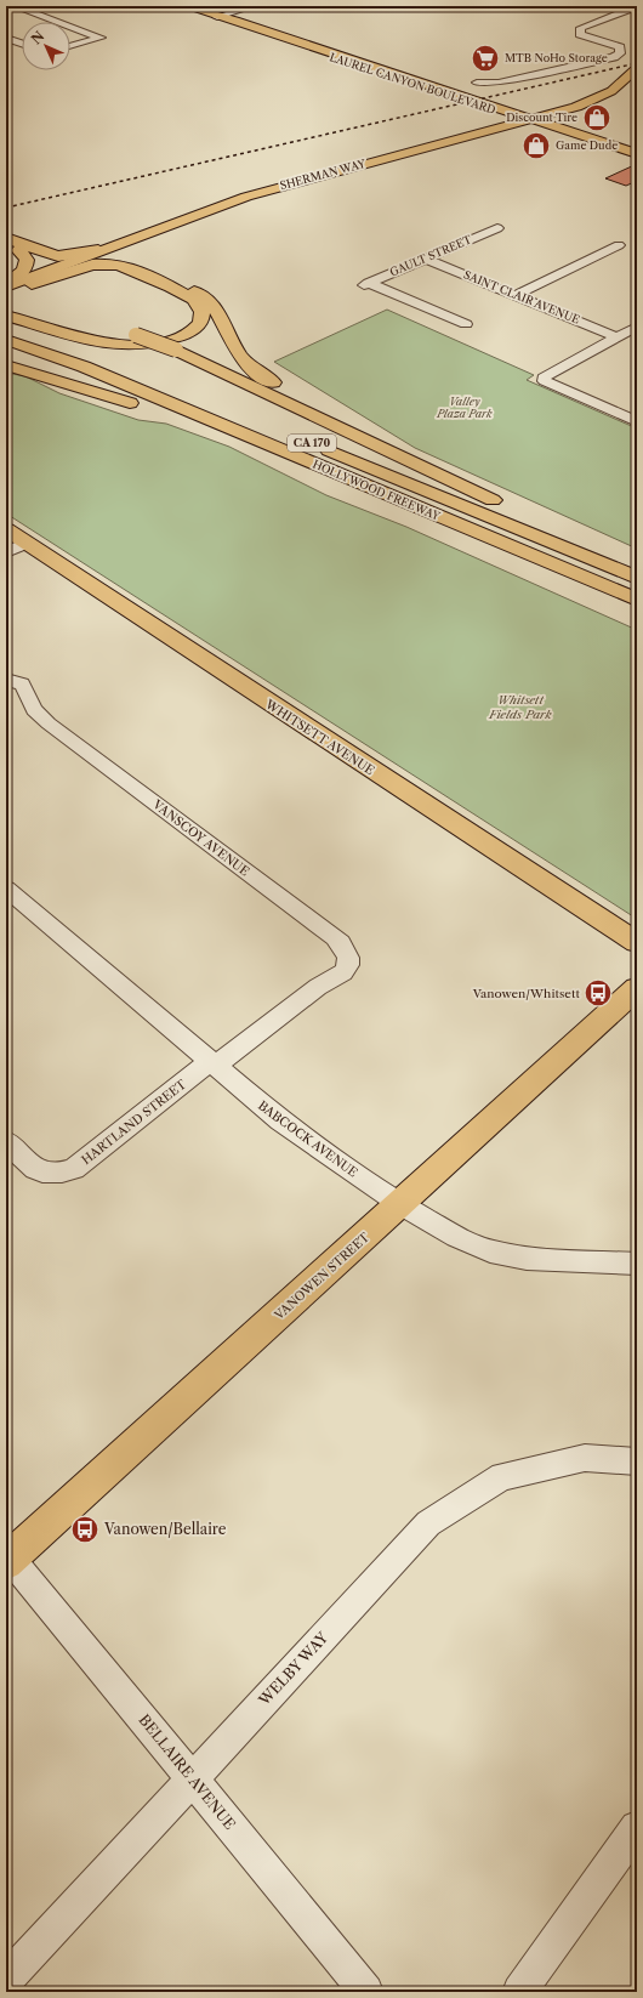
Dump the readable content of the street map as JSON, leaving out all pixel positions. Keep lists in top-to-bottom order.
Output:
{
  "streets": {
    "main road": [
      "LAUREL CANYON BOULEVARD",
      "SHERMAN WAY",
      "CA 170",
      "HOLLYWOOD FREEWAY",
      "WHITSETT AVENUE",
      "VANOWEN STREET"
    ],
    "street": [
      "GAULT STREET",
      "SAINT CLAIR AVENUE",
      "VANSCOY AVENUE",
      "HARTLAND STREET",
      "BABCOCK AVENUE",
      "WELBY WAY",
      "BELLAIRE AVENUE"
    ]
  },
  "crossings": [
    ["LAUREL CANYON BOULEVARD", "SHERMAN WAY"],
    ["GAULT STREET", "SAINT CLAIR AVENUE"],
    ["VANSCOY AVENUE", "HARTLAND STREET"],
    ["HARTLAND STREET", "BABCOCK AVENUE"],
    ["BABCOCK AVENUE", "VANOWEN STREET"],
    ["VANOWEN STREET", "BELLAIRE AVENUE"],
    ["WELBY WAY", "BELLAIRE AVENUE"]
  ],
  "parks": ["Valley Plaza Park", "Whitsett Fields Park"],
  "places": {
    "supermarket": ["MTB NoHo Storage"],
    "shop": ["Discount Tire", "Game Dude"],
    "bus stop": ["Vanowen/Whitsett", "Vanowen/Bellaire"]
  },
  "north": "top left"
}
